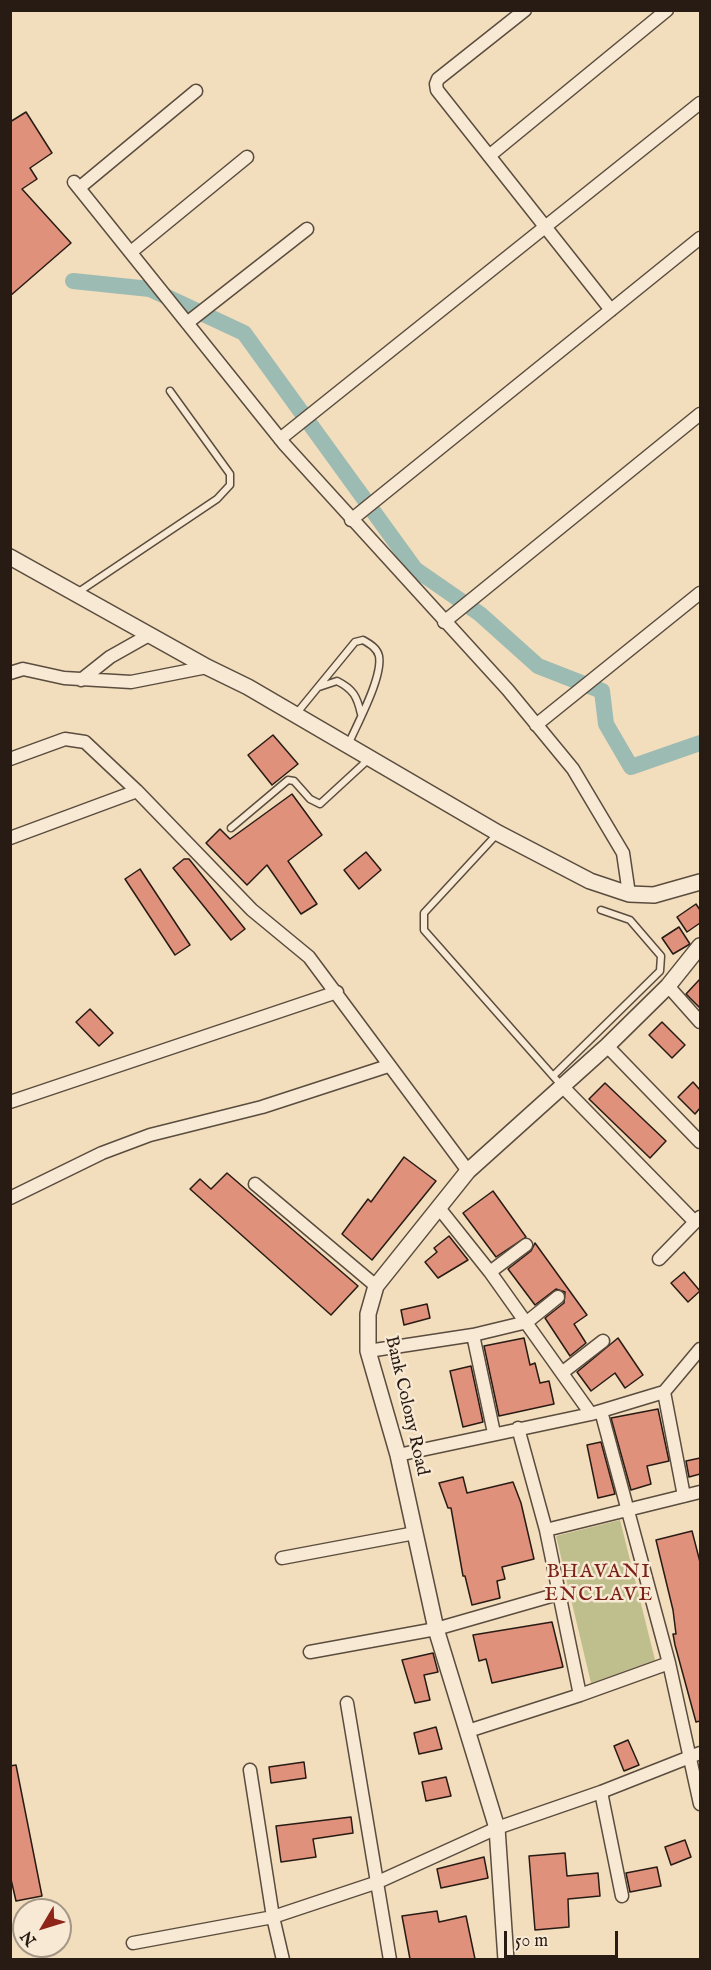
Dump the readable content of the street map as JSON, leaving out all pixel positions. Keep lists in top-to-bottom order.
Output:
{
  "streets": {
    "street": ["Bank Colony Road"]
  },
  "districts": ["BHAVANI ENCLAVE"],
  "scale_bar": "50 m",
  "north": "bottom left"
}
